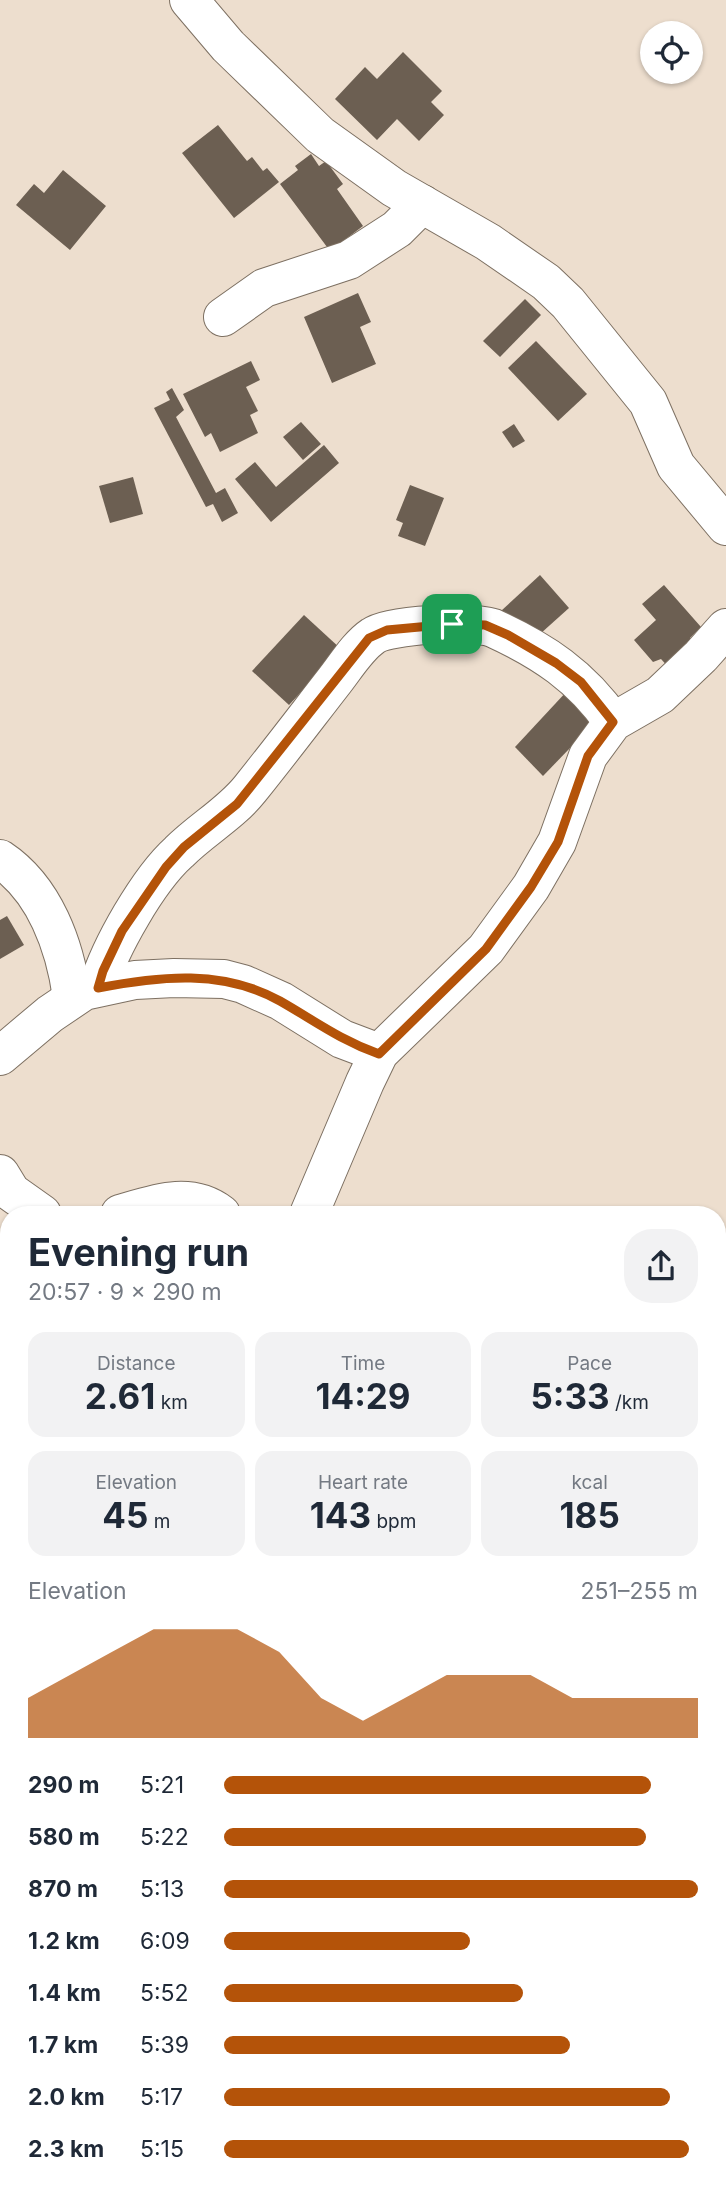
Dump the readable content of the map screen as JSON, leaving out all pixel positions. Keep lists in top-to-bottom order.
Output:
{
  "page": {
    "heading": ["Evening run", "20:57 · 9 × 290 m"],
    "stats": [
      ["Distance", "2.61 km"],
      ["Time", "14:29"],
      ["Pace", "5:33 /km"],
      ["Elevation", "45 m"],
      ["Heart rate", "143 bpm"],
      ["kcal", "185"]
    ],
    "chart": ["Elevation", "251–255 m"],
    "list": [
      {
        "name": "290 m",
        "note": "5:21"
      },
      {
        "name": "580 m",
        "note": "5:22"
      },
      {
        "name": "870 m",
        "note": "5:13"
      },
      {
        "name": "1.2 km",
        "note": "6:09"
      },
      {
        "name": "1.4 km",
        "note": "5:52"
      },
      {
        "name": "1.7 km",
        "note": "5:39"
      },
      {
        "name": "2.0 km",
        "note": "5:17"
      },
      {
        "name": "2.3 km",
        "note": "5:15"
      }
    ]
  }
}
